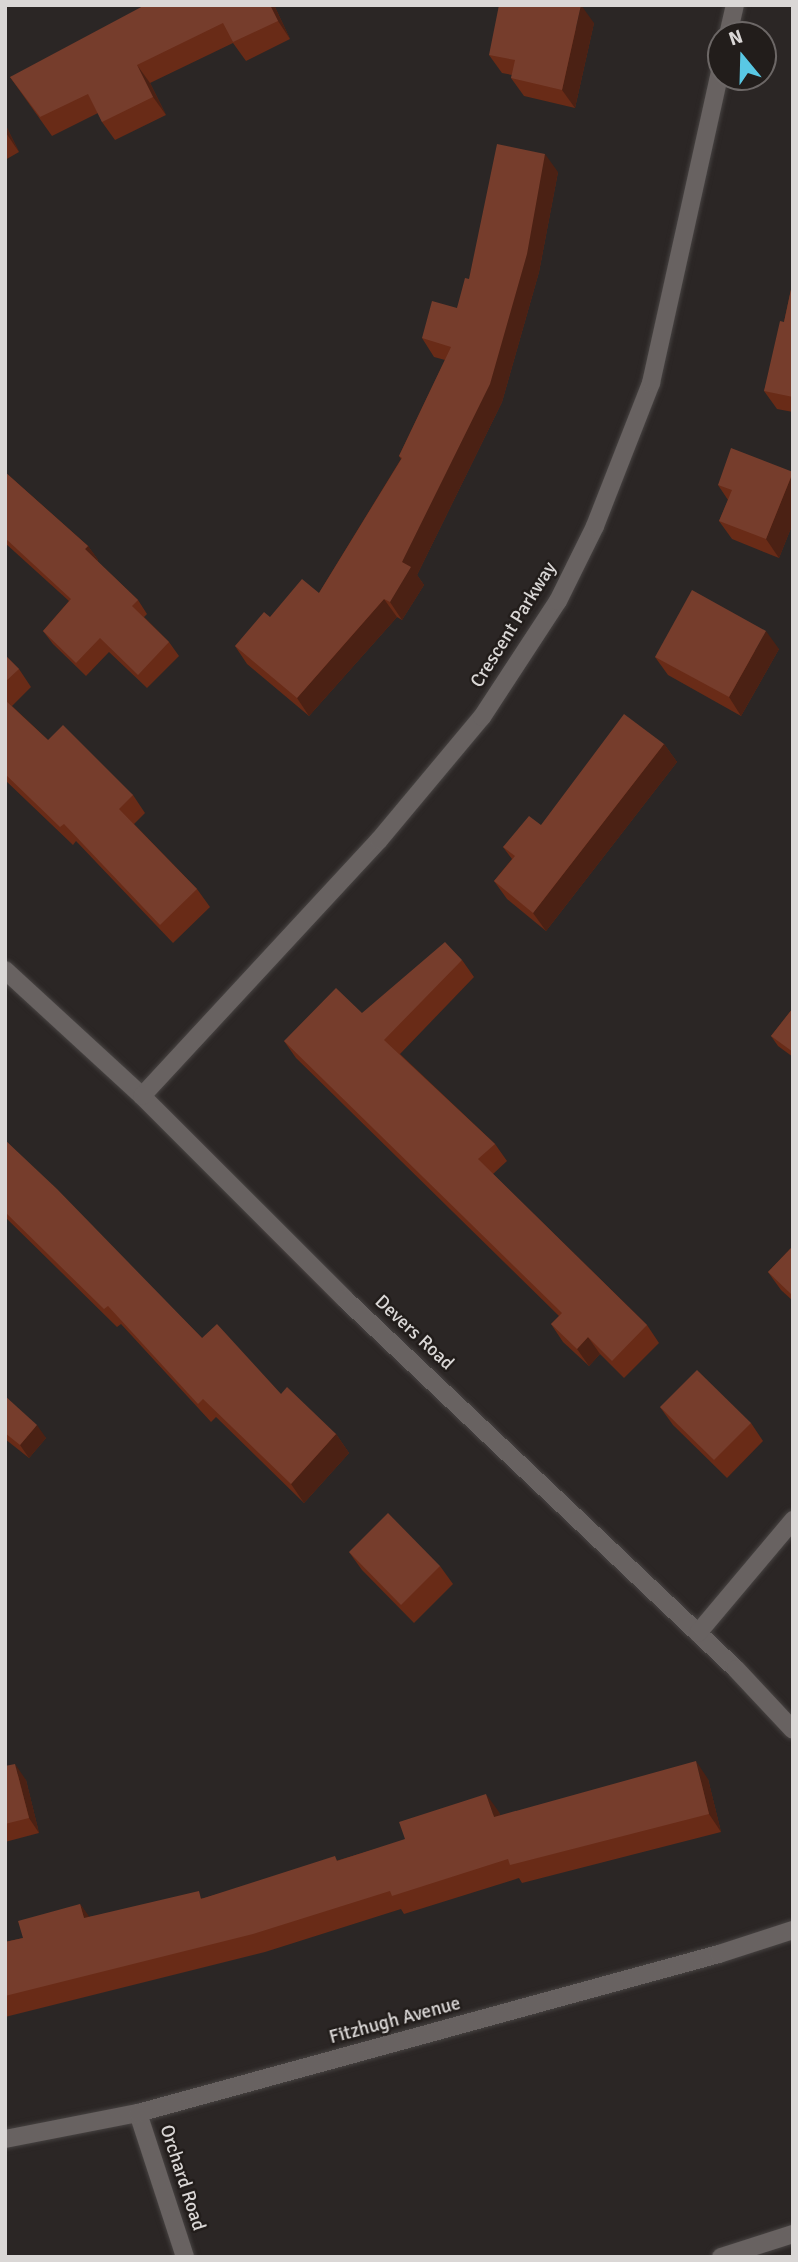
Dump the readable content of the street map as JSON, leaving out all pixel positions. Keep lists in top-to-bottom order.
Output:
{
  "streets": {
    "street": [
      "Crescent Parkway",
      "Devers Road",
      "Fitzhugh Avenue",
      "Orchard Road"
    ]
  },
  "crossings": [
    ["Crescent Parkway", "Devers Road"],
    ["Fitzhugh Avenue", "Orchard Road"]
  ],
  "north": "top"
}
